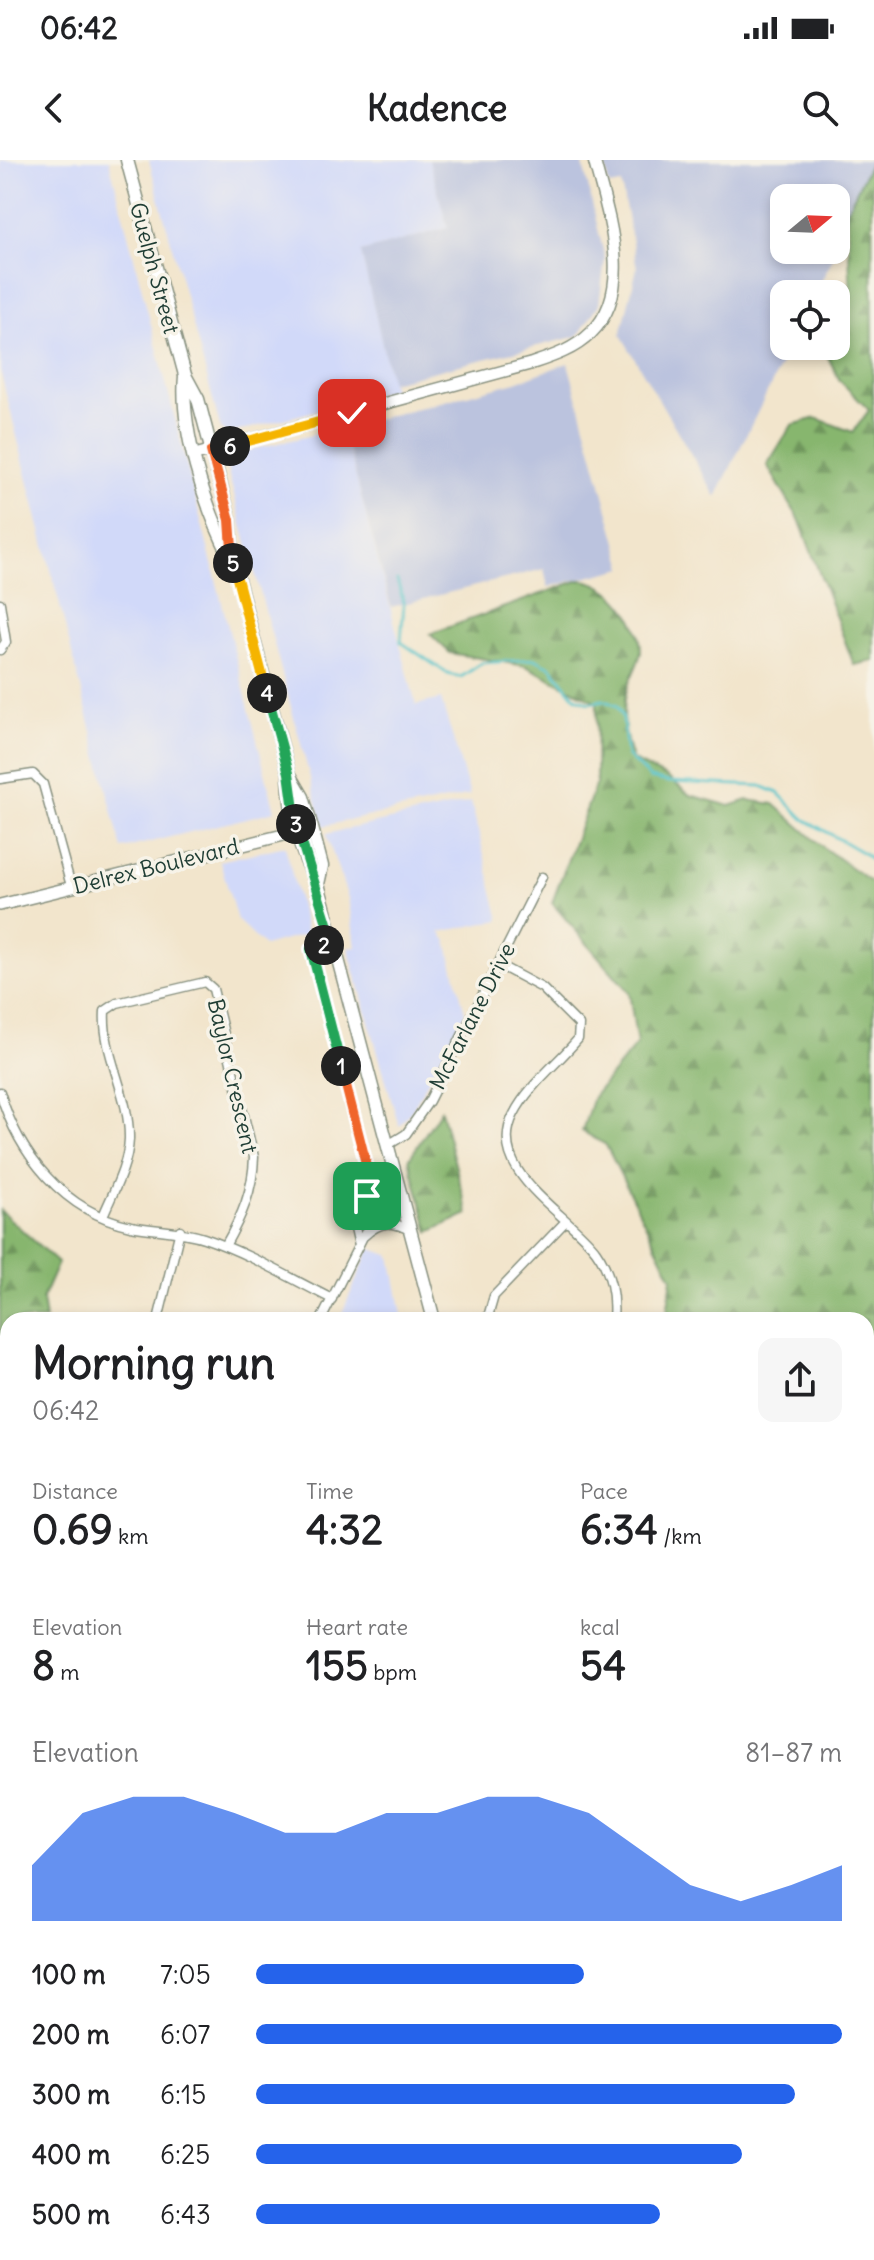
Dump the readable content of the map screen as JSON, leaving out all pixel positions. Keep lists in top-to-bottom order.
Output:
{
  "streets": {
    "main road": ["Guelph Street"],
    "street": ["Delrex Boulevard", "McFarlane Drive", "Baylor Crescent"]
  },
  "crossings": [
    ["Guelph Street", "Delrex Boulevard"],
    ["Guelph Street", "McFarlane Drive"]
  ],
  "north": "right",
  "page": {
    "status": "06:42",
    "header": "Kadence",
    "pins": [
      "6",
      "5",
      "4",
      "3",
      "2",
      "1"
    ],
    "heading": ["Morning run", "06:42"],
    "stats": [
      ["Distance", "0.69 km"],
      ["Time", "4:32"],
      ["Pace", "6:34 /km"],
      ["Elevation", "8 m"],
      ["Heart rate", "155 bpm"],
      ["kcal", "54"]
    ],
    "chart": ["Elevation", "81–87 m"],
    "list": [
      {
        "name": "100 m",
        "note": "7:05"
      },
      {
        "name": "200 m",
        "note": "6:07"
      },
      {
        "name": "300 m",
        "note": "6:15"
      },
      {
        "name": "400 m",
        "note": "6:25"
      },
      {
        "name": "500 m",
        "note": "6:43"
      }
    ]
  }
}
